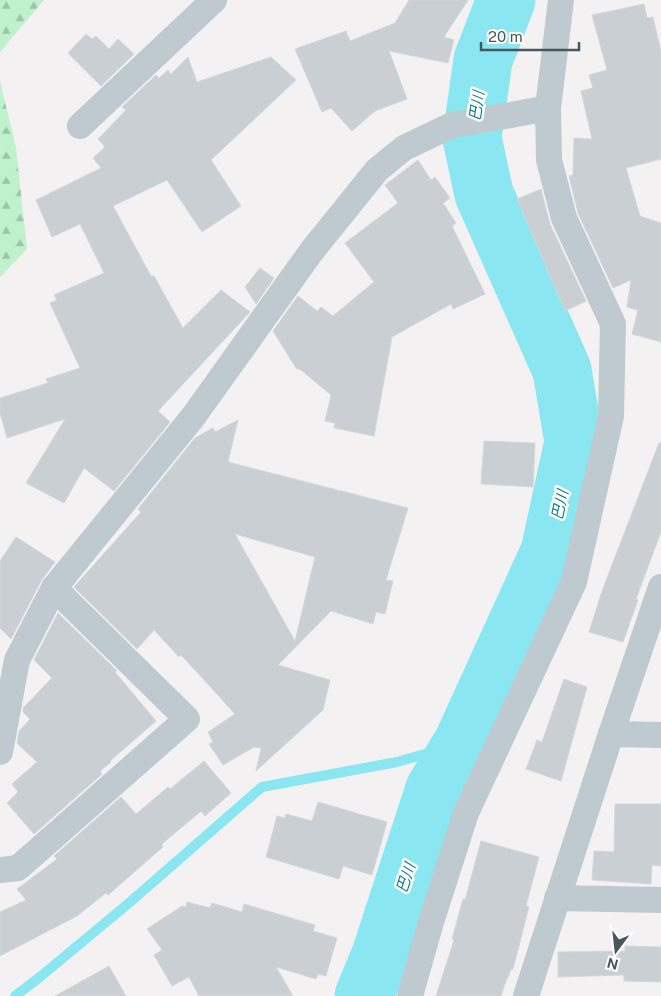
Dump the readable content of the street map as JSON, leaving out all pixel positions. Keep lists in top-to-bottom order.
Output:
{
  "water": ["巴川"],
  "scale_bar": "20 m",
  "north": "bottom"
}
